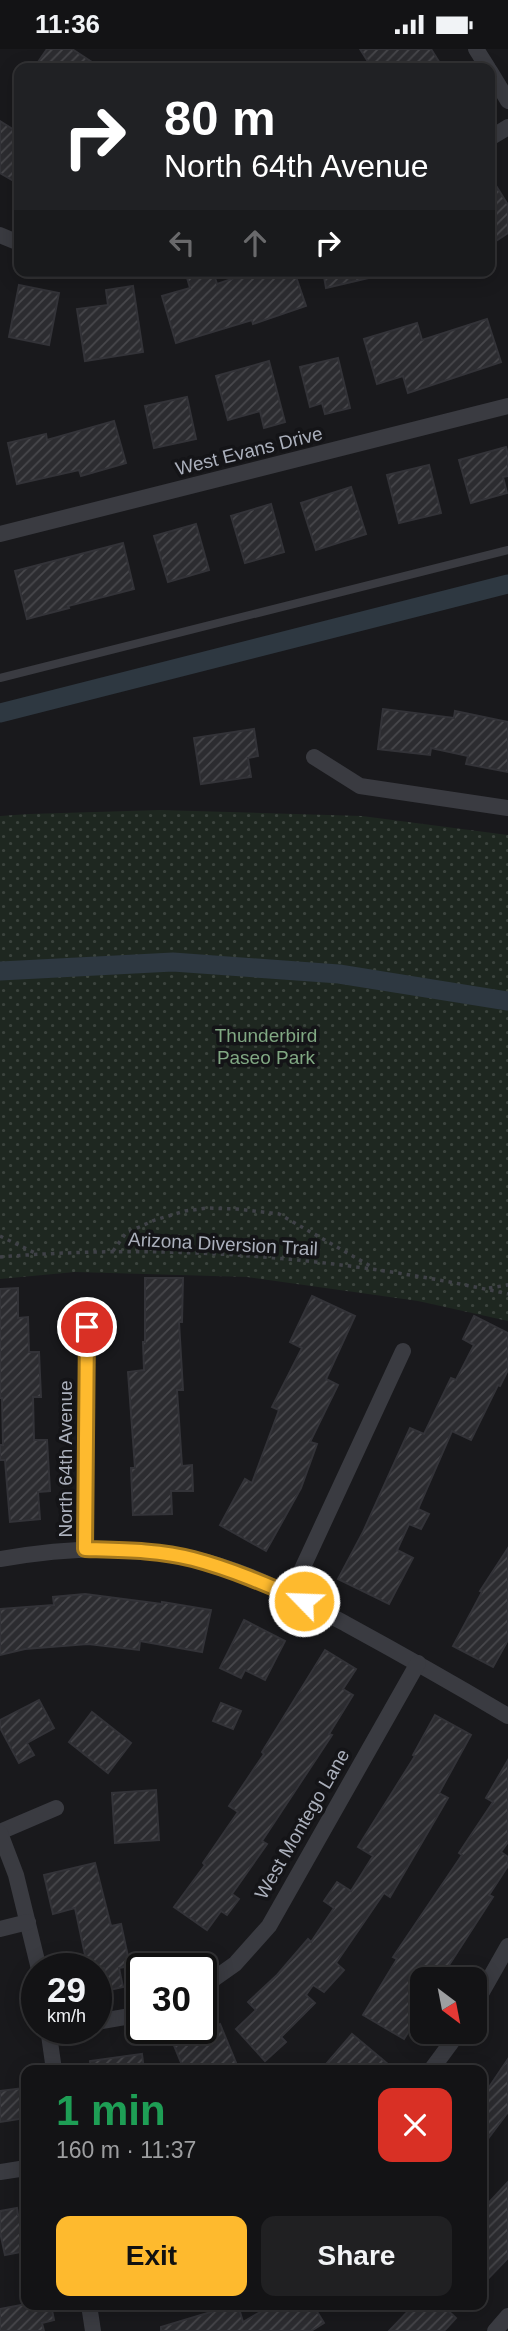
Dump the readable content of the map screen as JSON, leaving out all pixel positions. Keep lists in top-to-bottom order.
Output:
{
  "streets": {
    "street": ["West Evans Drive", "North 64th Avenue", "West Montego Lane"],
    "path": ["Arizona Diversion Trail"]
  },
  "parks": ["Thunderbird Paseo Park"],
  "north": "bottom right",
  "page": {
    "status": "11:36",
    "turn": ["80 m", "North 64th Avenue"],
    "speed": "29 km/h",
    "limit": "30",
    "heading": ["1 min", "160 m · 11:37"],
    "buttons": ["Exit", "Share"]
  }
}
